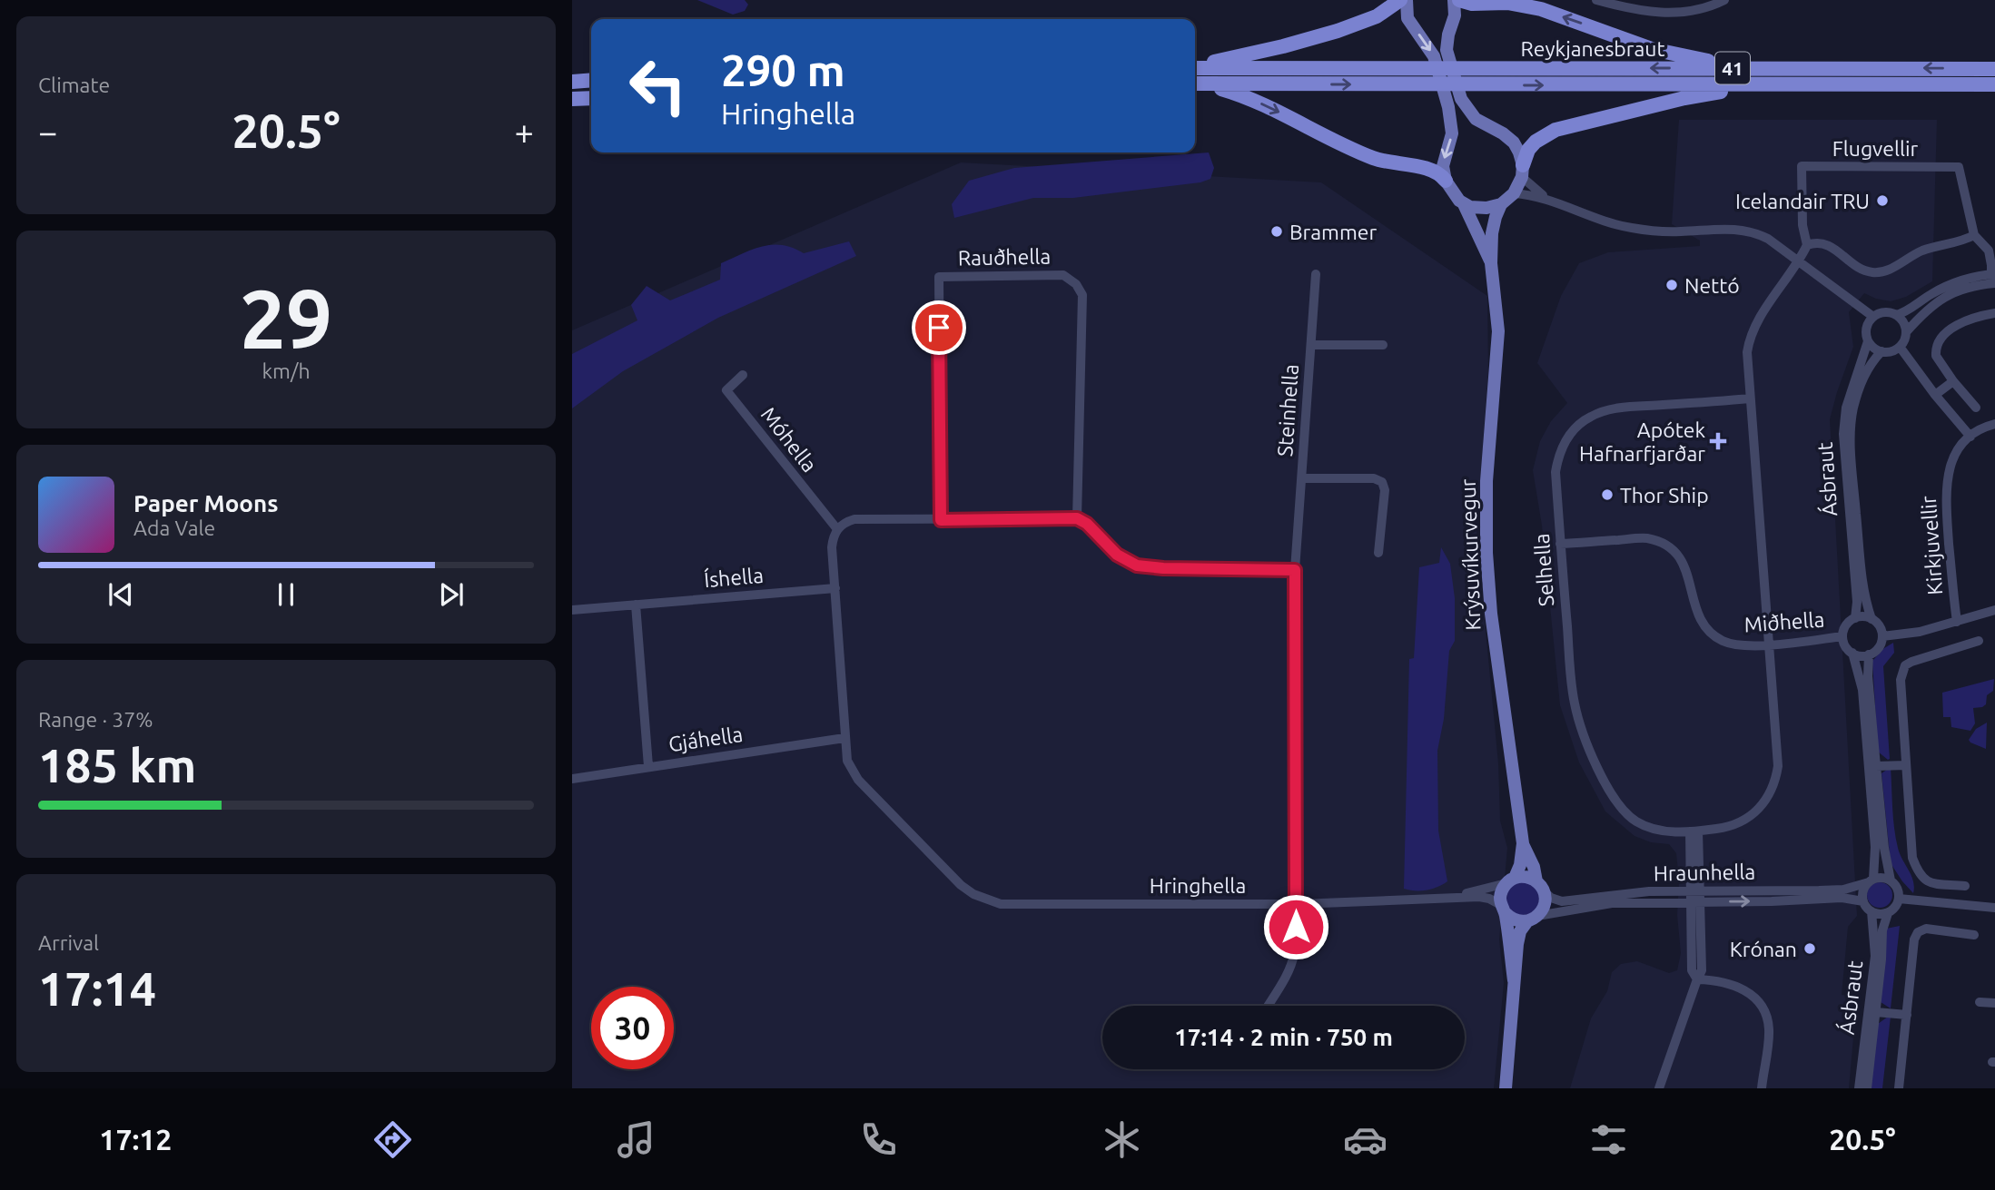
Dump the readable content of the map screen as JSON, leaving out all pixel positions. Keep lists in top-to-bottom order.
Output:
{
  "streets": {
    "highway": ["Reykjanesbraut", "41"],
    "main road": ["Krýsuvíkurvegur"],
    "street": [
      "Flugvellir",
      "Rauðhella",
      "Steinhella",
      "Móhella",
      "Ásbraut",
      "Kirkjuvellir",
      "Selhella",
      "Íshella",
      "Miðhella",
      "Gjáhella",
      "Hraunhella",
      "Hringhella"
    ]
  },
  "crossings": [
    ["Móhella", "Hringhella"],
    ["Ásbraut", "Miðhella"],
    ["Ásbraut", "Hraunhella"],
    ["Krýsuvíkurvegur", "Hraunhella"],
    ["Selhella", "Miðhella"],
    ["Íshella", "Hringhella"],
    ["Gjáhella", "Hringhella"]
  ],
  "places": {
    "other": [
      "Icelandair TRU",
      "Brammer",
      "Nettó",
      "Thor Ship",
      "Krónan"
    ],
    "health": ["Apótek Hafnarfjarðar"]
  },
  "page": {
    "tile": [
      "Climate",
      ["29", "km/h"],
      ["Range · 37%", "185 km"],
      ["Arrival", "17:14"]
    ],
    "turn": ["290 m", "Hringhella"],
    "heat": ["−", "20.5°", "+"],
    "song": ["Paper Moons", "Ada Vale"],
    "limit": "30",
    "trip": "17:14 · 2 min · 750 m",
    "tabs": ["17:12", "20.5°"]
  }
}
